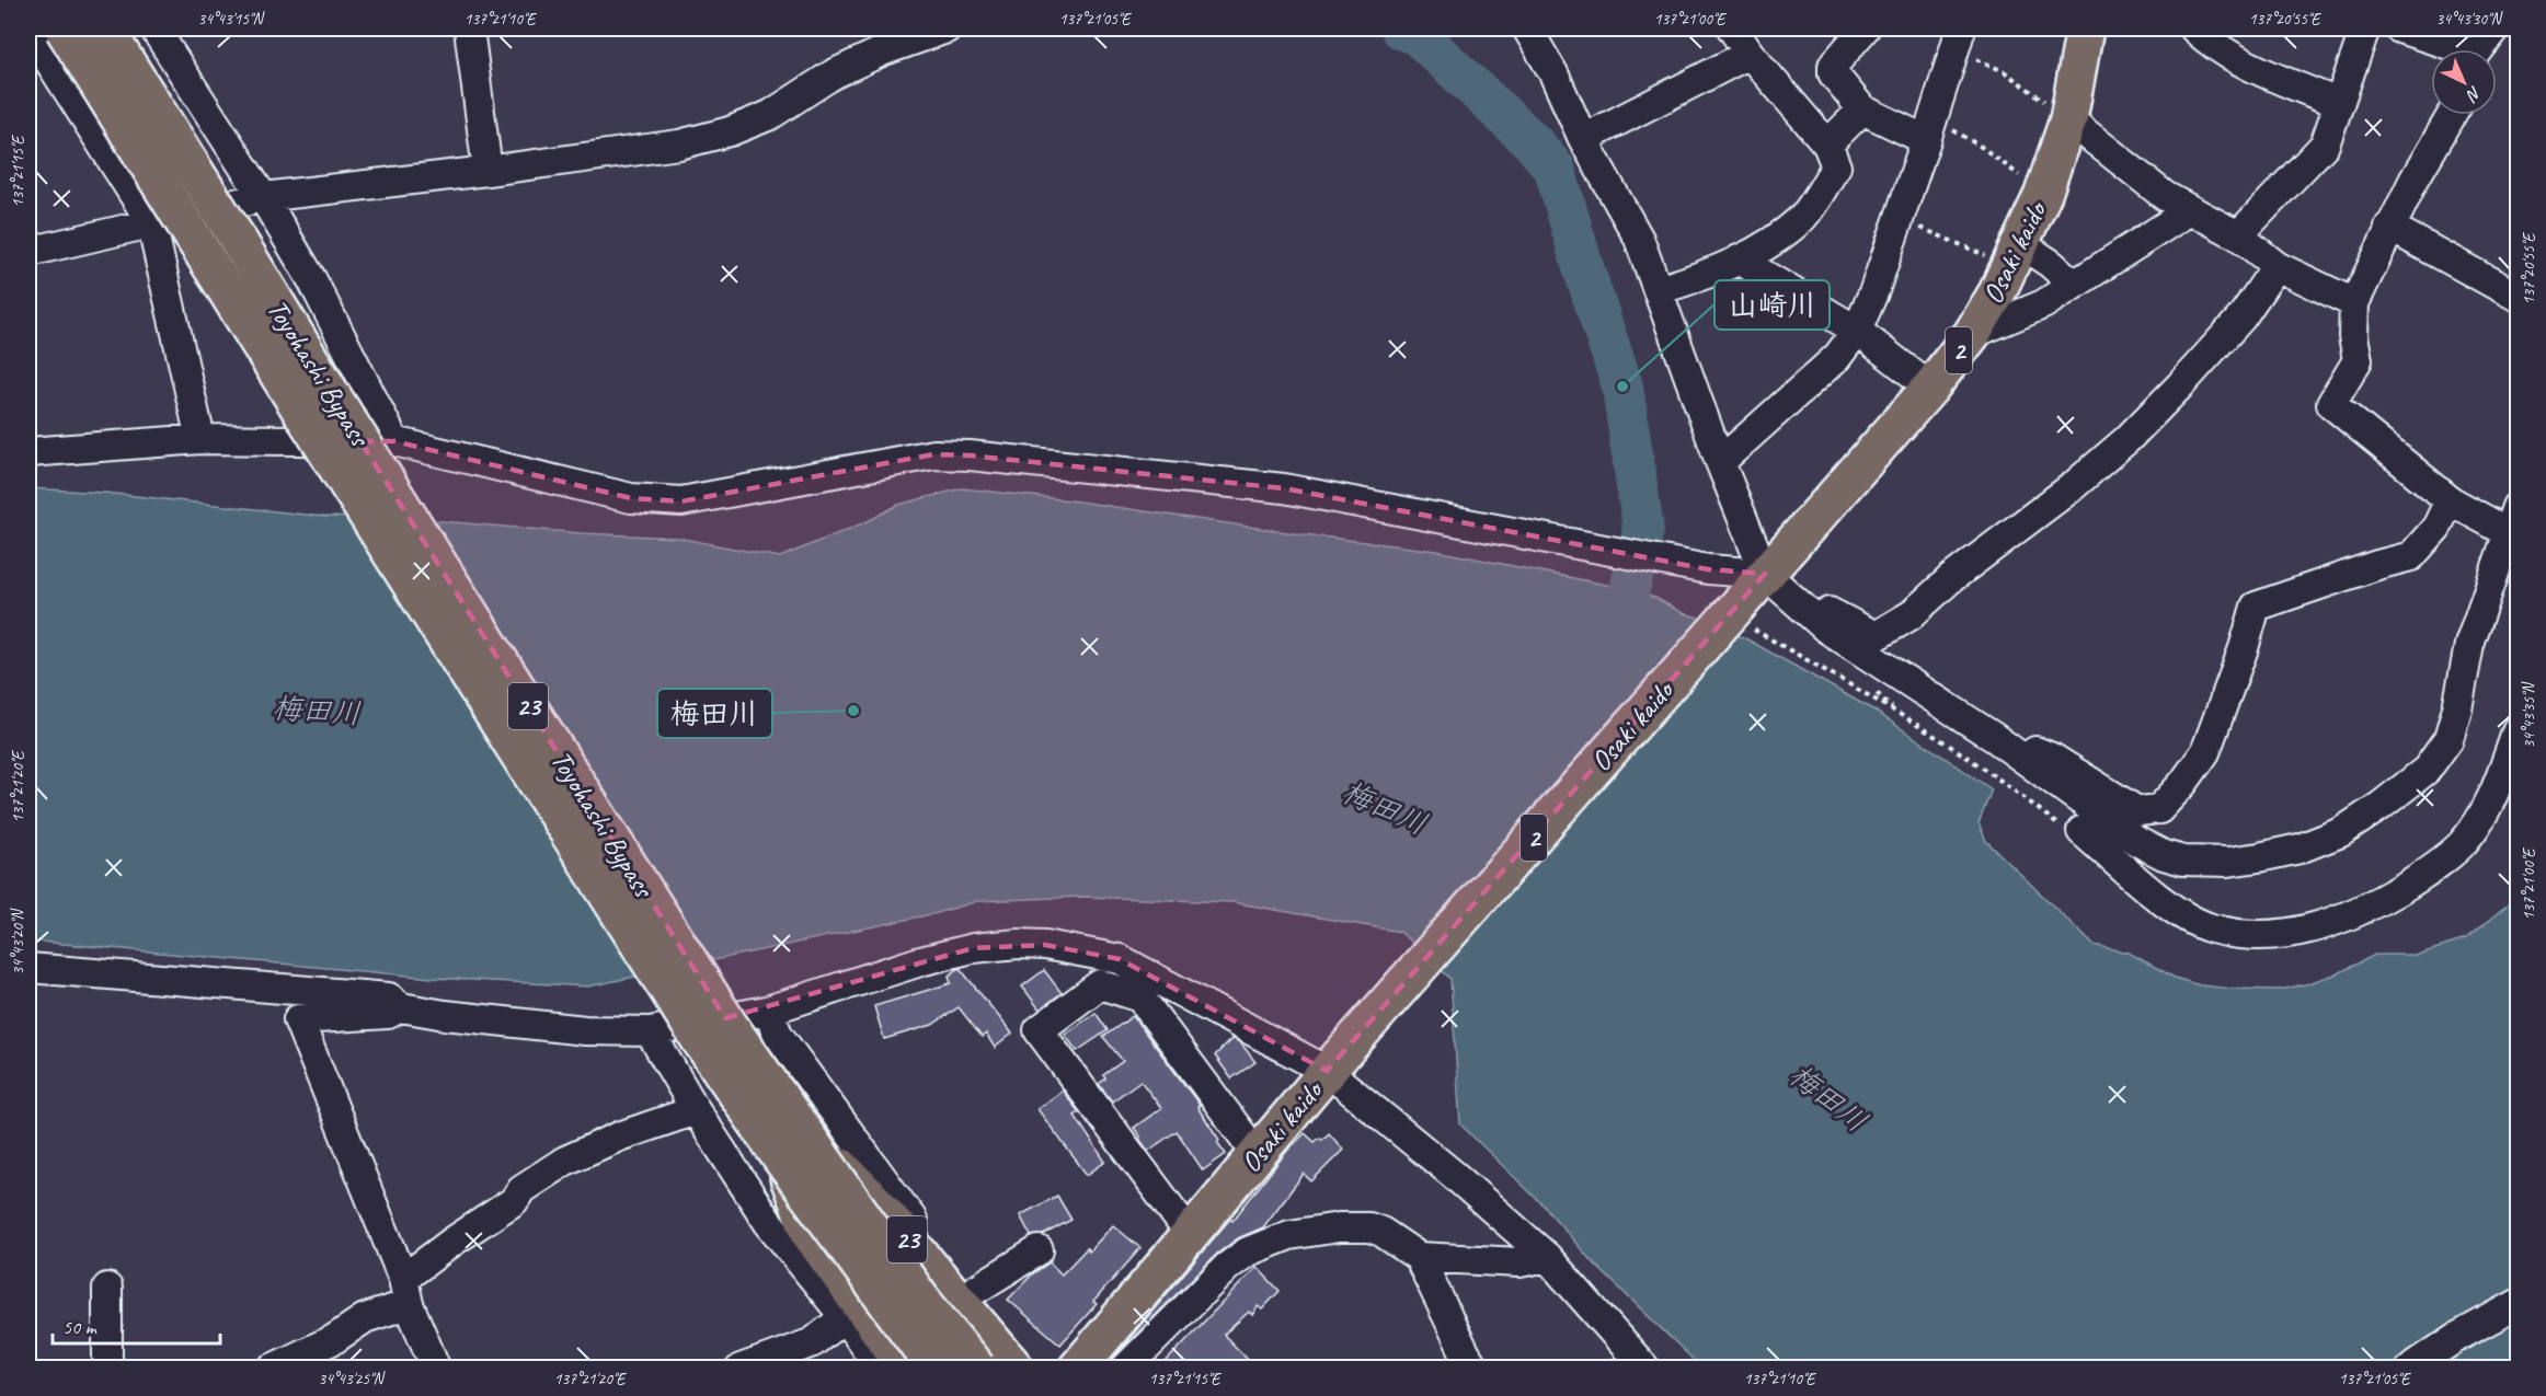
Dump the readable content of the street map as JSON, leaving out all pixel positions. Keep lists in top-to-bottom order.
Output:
{
  "streets": {
    "main road": [
      "Osaki kaido",
      "2",
      "Toyohashi Bypass",
      "23"
    ]
  },
  "crossings": [
    ["Toyohashi Bypass", "23"]
  ],
  "water": ["梅田川"],
  "places": ["山崎川", "梅田川"],
  "scale_bar": "50 m",
  "north": "bottom right",
  "coordinates": [
    "34°43'15\"N",
    "137°21'10\"E",
    "137°21'05\"E",
    "137°21'00\"E",
    "137°20'55\"E",
    "34°43'30\"N",
    "137°21'15\"E",
    "34°43'35\"N",
    "137°21'20\"E",
    "34°43'20\"N",
    "34°43'25\"N"
  ]
}
